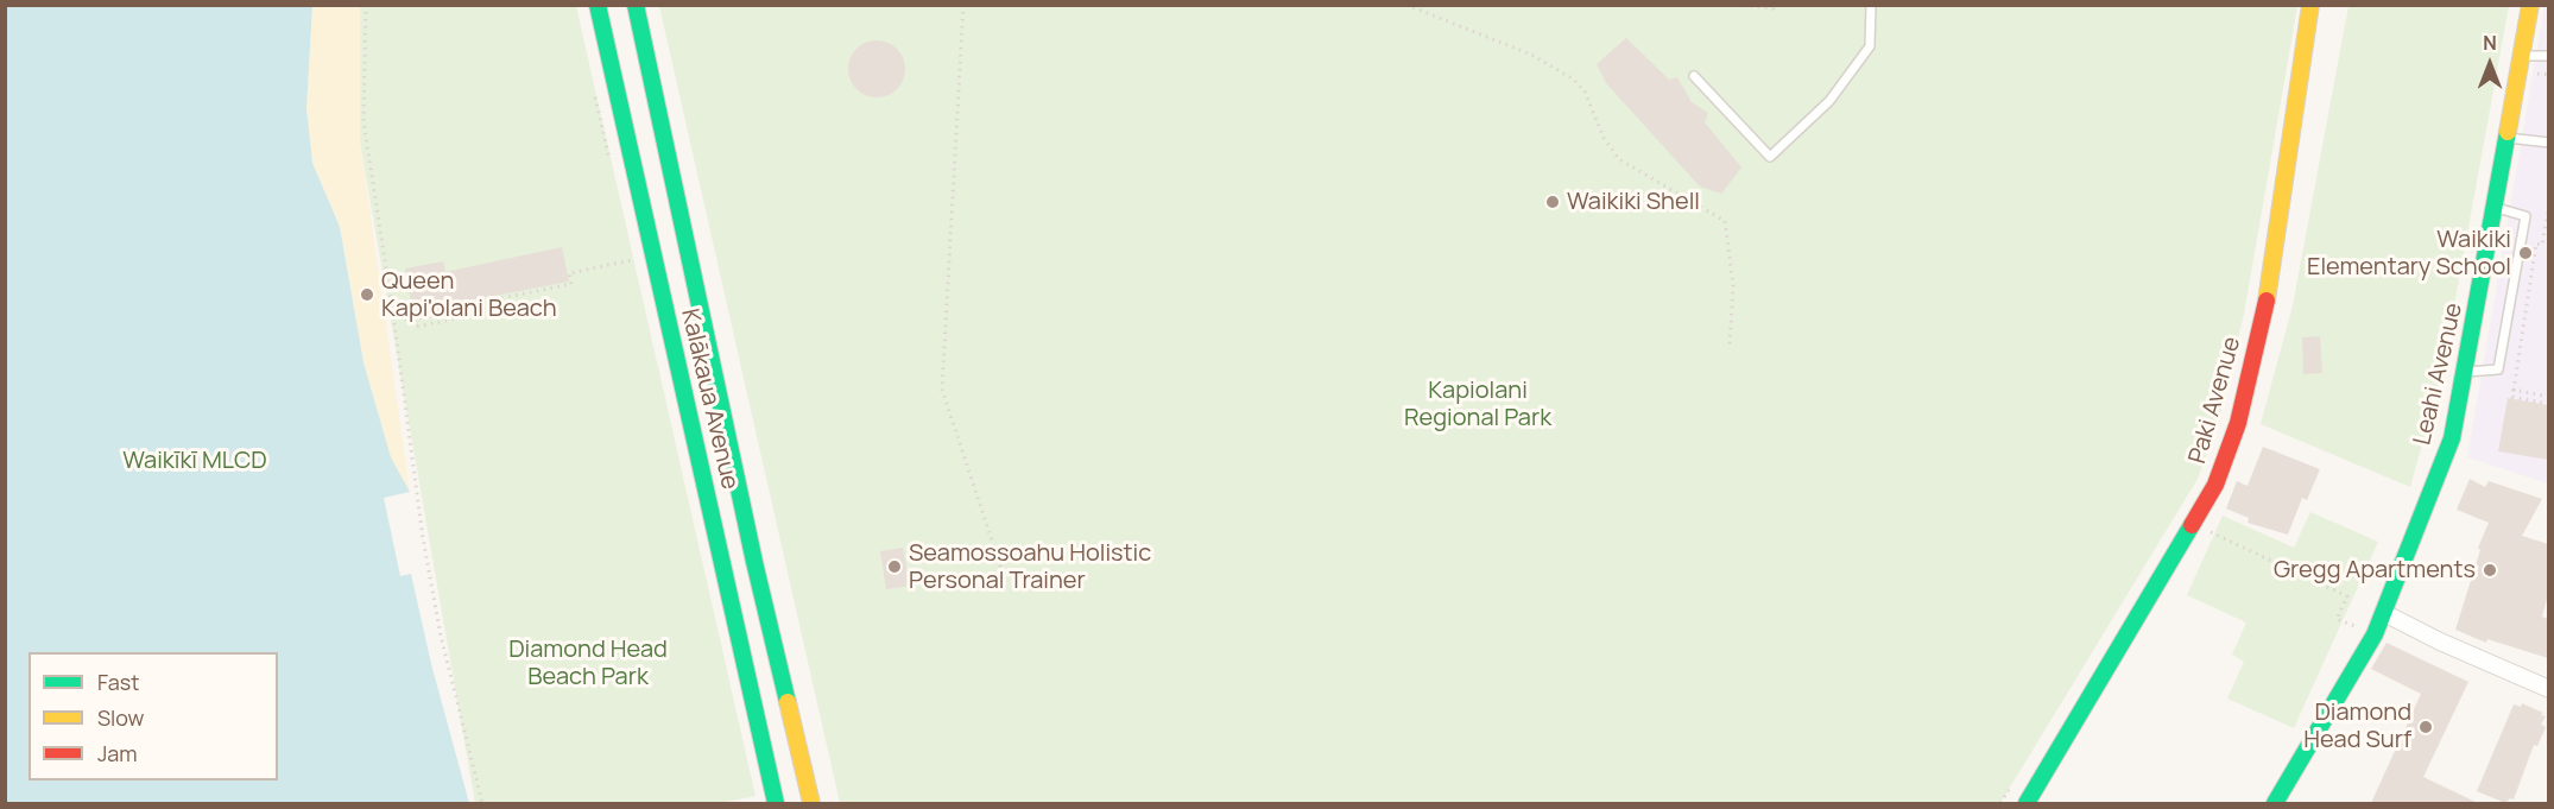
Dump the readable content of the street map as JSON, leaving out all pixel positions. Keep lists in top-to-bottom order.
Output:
{
  "streets": {
    "street": ["Leahi Avenue", "Kalākaua Avenue", "Paki Avenue"]
  },
  "parks": ["Kapiolani Regional Park", "Waikīkī MLCD", "Diamond Head Beach Park"],
  "places": [
    "Waikiki Shell",
    "Waikiki Elementary School",
    "Queen Kapi'olani Beach",
    "Seamossoahu Holistic Personal Trainer",
    "Gregg Apartments",
    "Diamond Head Surf"
  ],
  "legend": ["Fast", "Slow", "Jam"],
  "north": "top"
}
